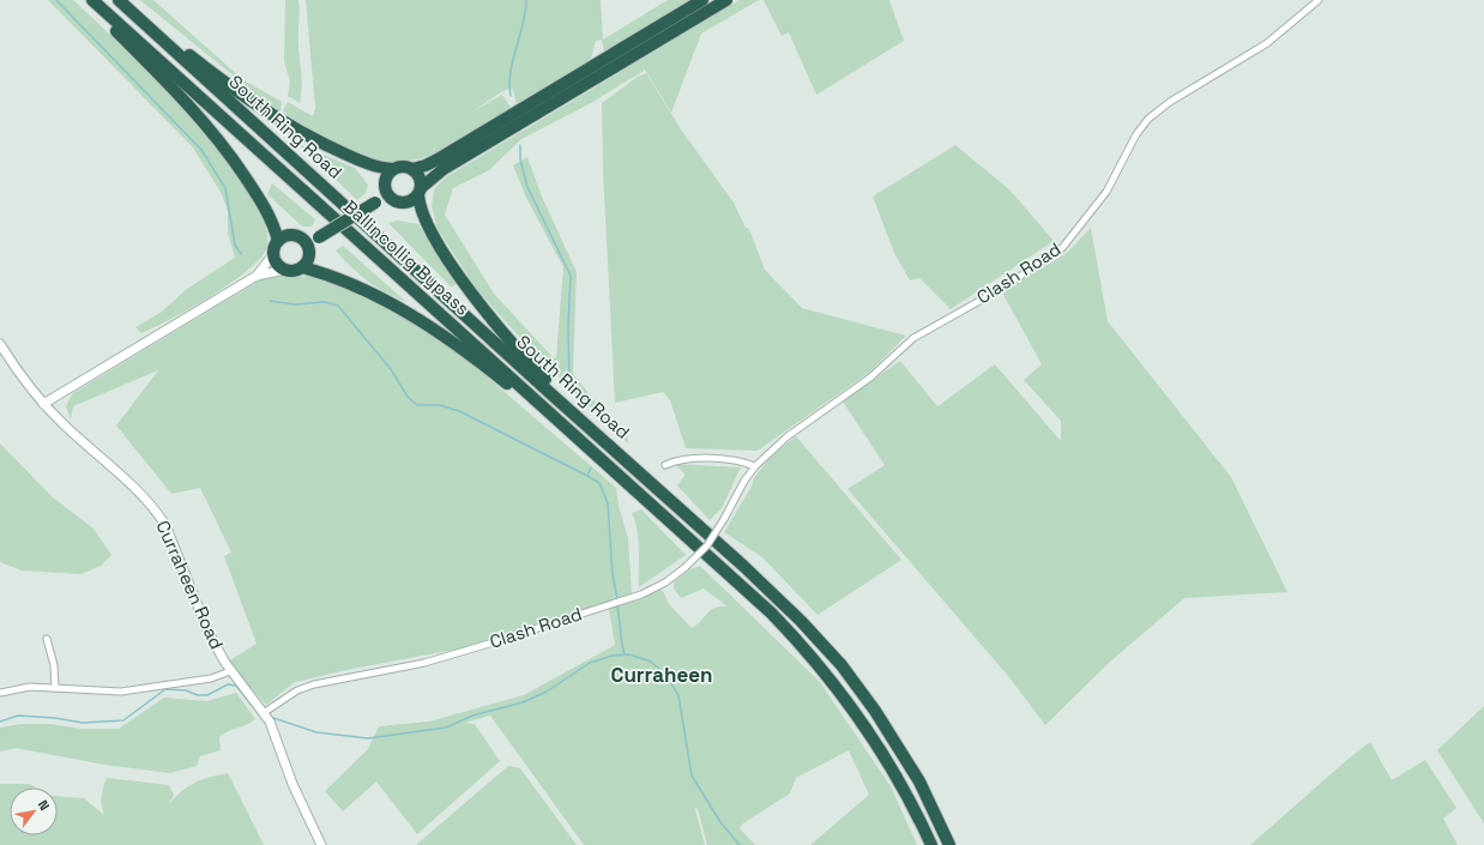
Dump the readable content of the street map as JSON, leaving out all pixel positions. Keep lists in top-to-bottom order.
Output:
{
  "streets": {
    "highway": ["South Ring Road", "Ballincollig Bypass"],
    "street": ["Clash Road", "Curraheen Road"]
  },
  "crossings": [
    ["South Ring Road", "Ballincollig Bypass"],
    ["Clash Road", "Curraheen Road"]
  ],
  "districts": ["Curraheen"],
  "north": "top right"
}
